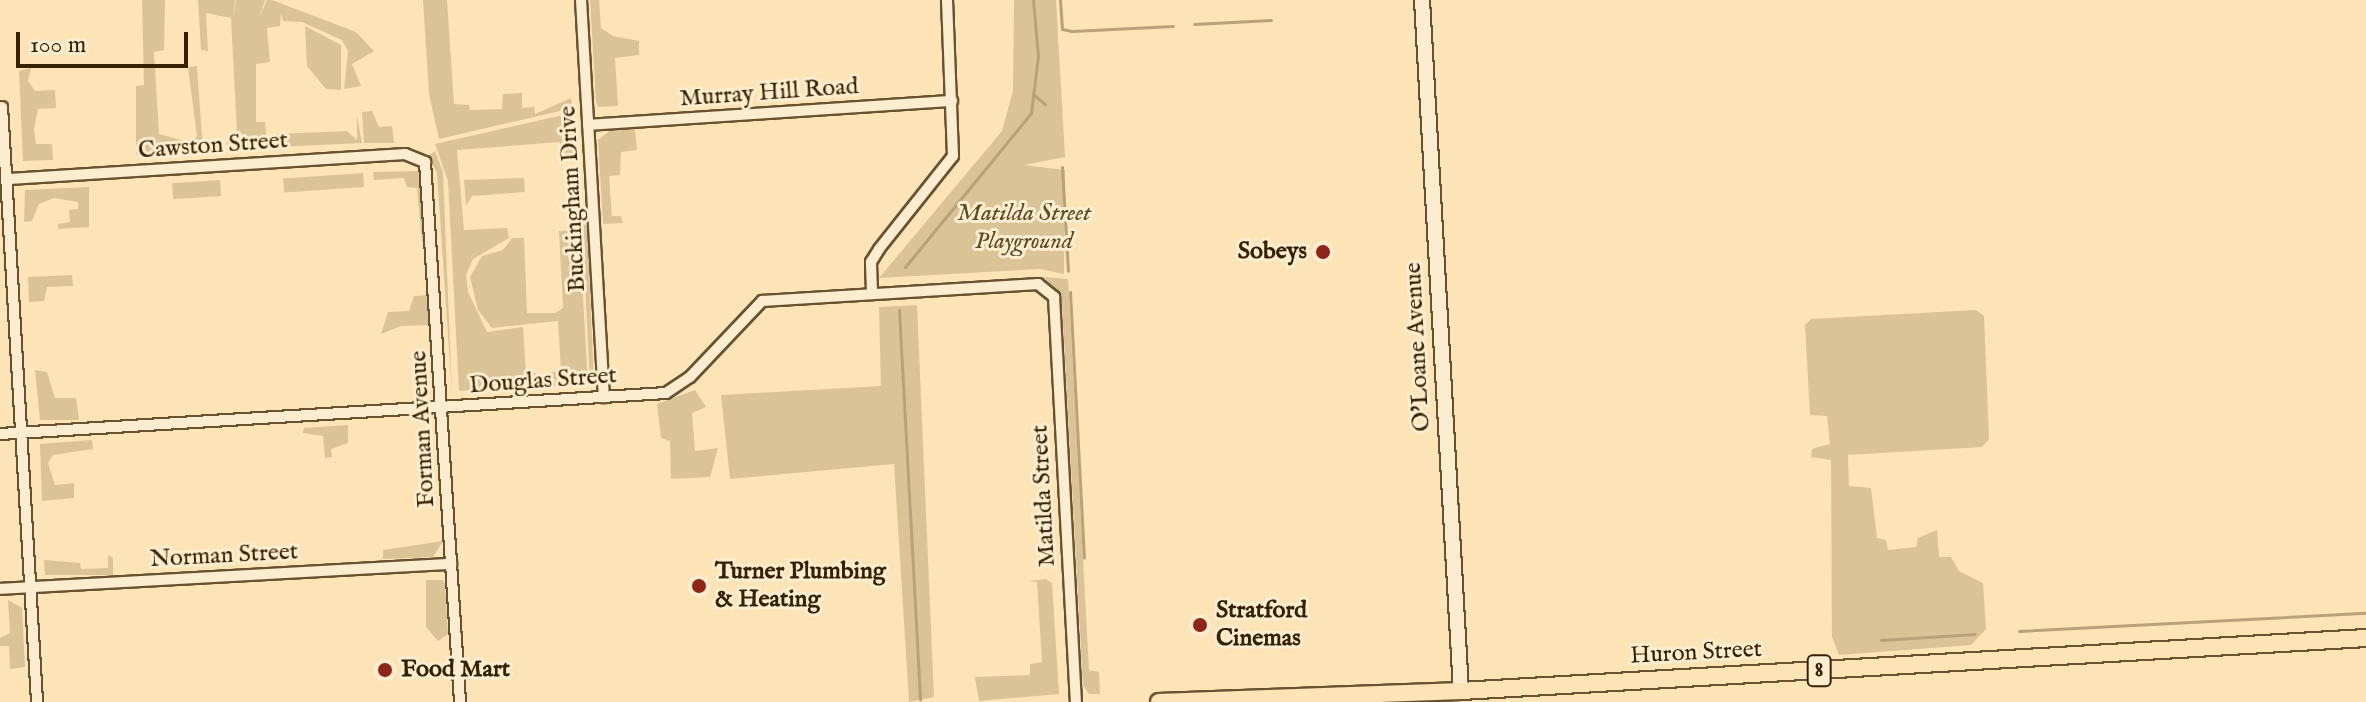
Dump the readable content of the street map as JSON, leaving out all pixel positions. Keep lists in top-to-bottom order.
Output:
{
  "streets": {
    "main road": ["Huron Street", "8"],
    "street": [
      "Murray Hill Road",
      "Cawston Street",
      "Buckingham Drive",
      "O'Loane Avenue",
      "Douglas Street",
      "Forman Avenue",
      "Matilda Street",
      "Norman Street"
    ]
  },
  "crossings": [
    ["Murray Hill Road", "Buckingham Drive"],
    ["Cawston Street", "Forman Avenue"],
    ["Buckingham Drive", "Douglas Street"],
    ["O'Loane Avenue", "Huron Street"],
    ["Douglas Street", "Forman Avenue"],
    ["Douglas Street", "Matilda Street"],
    ["Forman Avenue", "Norman Street"]
  ],
  "parks": ["Matilda Street Playground"],
  "places": [
    "Sobeys",
    "Turner Plumbing & Heating",
    "Stratford Cinemas",
    "Food Mart"
  ],
  "scale_bar": "100 m"
}
